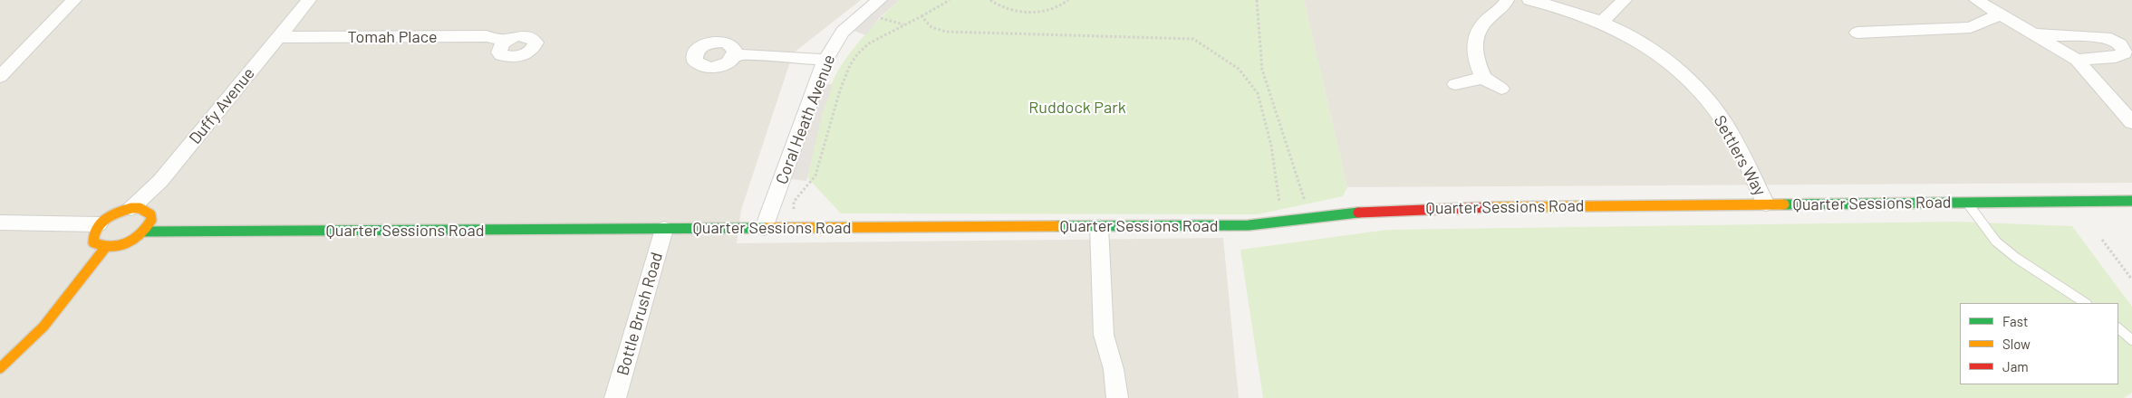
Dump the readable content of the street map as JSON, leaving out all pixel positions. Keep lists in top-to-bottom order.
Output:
{
  "streets": {
    "main road": ["Quarter Sessions Road"],
    "street": [
      "Tomah Place",
      "Duffy Avenue",
      "Coral Heath Avenue",
      "Settlers Way",
      "Bottle Brush Road"
    ]
  },
  "crossings": [
    ["Tomah Place", "Duffy Avenue"],
    ["Coral Heath Avenue", "Quarter Sessions Road"],
    ["Settlers Way", "Quarter Sessions Road"],
    ["Quarter Sessions Road", "Bottle Brush Road"]
  ],
  "parks": ["Ruddock Park"],
  "legend": ["Fast", "Slow", "Jam"]
}
